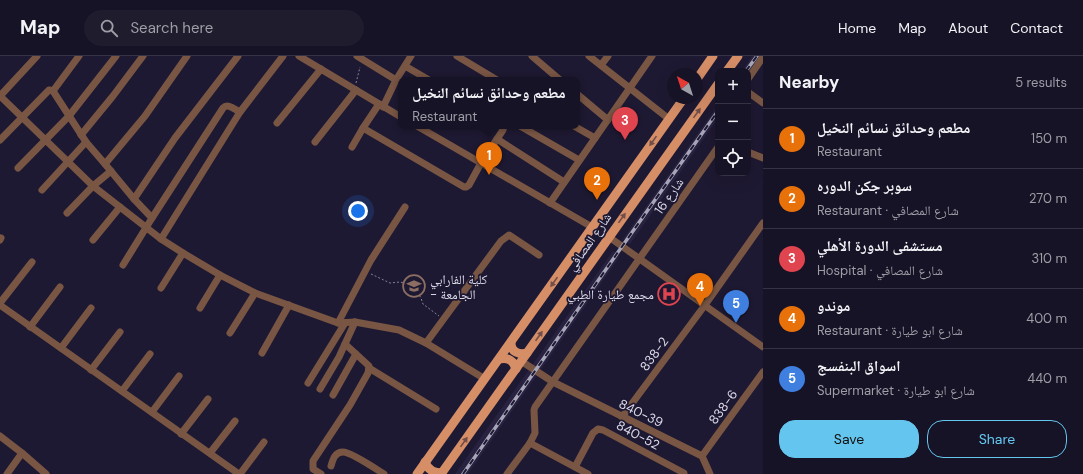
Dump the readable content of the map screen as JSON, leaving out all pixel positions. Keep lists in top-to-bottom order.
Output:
{
  "streets": {
    "main road": ["شارع المصافي"],
    "street": [
      "شارع 16",
      "838-2",
      "838-6",
      "840-39",
      "840-52"
    ]
  },
  "crossings": [
    ["شارع 16", "840-39"],
    ["شارع المصافي", "840-39"],
    ["838-2", "840-39"],
    ["838-6", "840-39"]
  ],
  "places": {
    "school or university": ["كلية الفارابي - الجامعة"],
    "hospital": ["مجمع طيارة الطبي"]
  },
  "north": "top left",
  "page": {
    "header": "Map",
    "search": "Search here",
    "nav": [
      "Home",
      "Map",
      "About",
      "Contact"
    ],
    "heading": ["Nearby", "5 results"],
    "map_buttons": ["+", "−"],
    "popup": ["مطعم وحدائق نسائم النخيل", "Restaurant"],
    "pins": [
      "3",
      "1",
      "2",
      "4",
      "5"
    ],
    "list": [
      {
        "mark": "1",
        "name": "مطعم وحدائق نسائم النخيل",
        "note": "Restaurant",
        "value": "150 m"
      },
      {
        "mark": "2",
        "name": "سوبر جكن الدوره",
        "note": "Restaurant · شارع المصافي",
        "value": "270 m"
      },
      {
        "mark": "3",
        "name": "مستشفى الدورة الأهلي",
        "note": "Hospital · شارع المصافي",
        "value": "310 m"
      },
      {
        "mark": "4",
        "name": "موندو",
        "note": "Restaurant · شارع ابو طيارة",
        "value": "400 m"
      },
      {
        "mark": "5",
        "name": "اسواق البنفسج",
        "note": "Supermarket · شارع ابو طيارة",
        "value": "440 m"
      }
    ],
    "buttons": ["Save", "Share"]
  }
}
